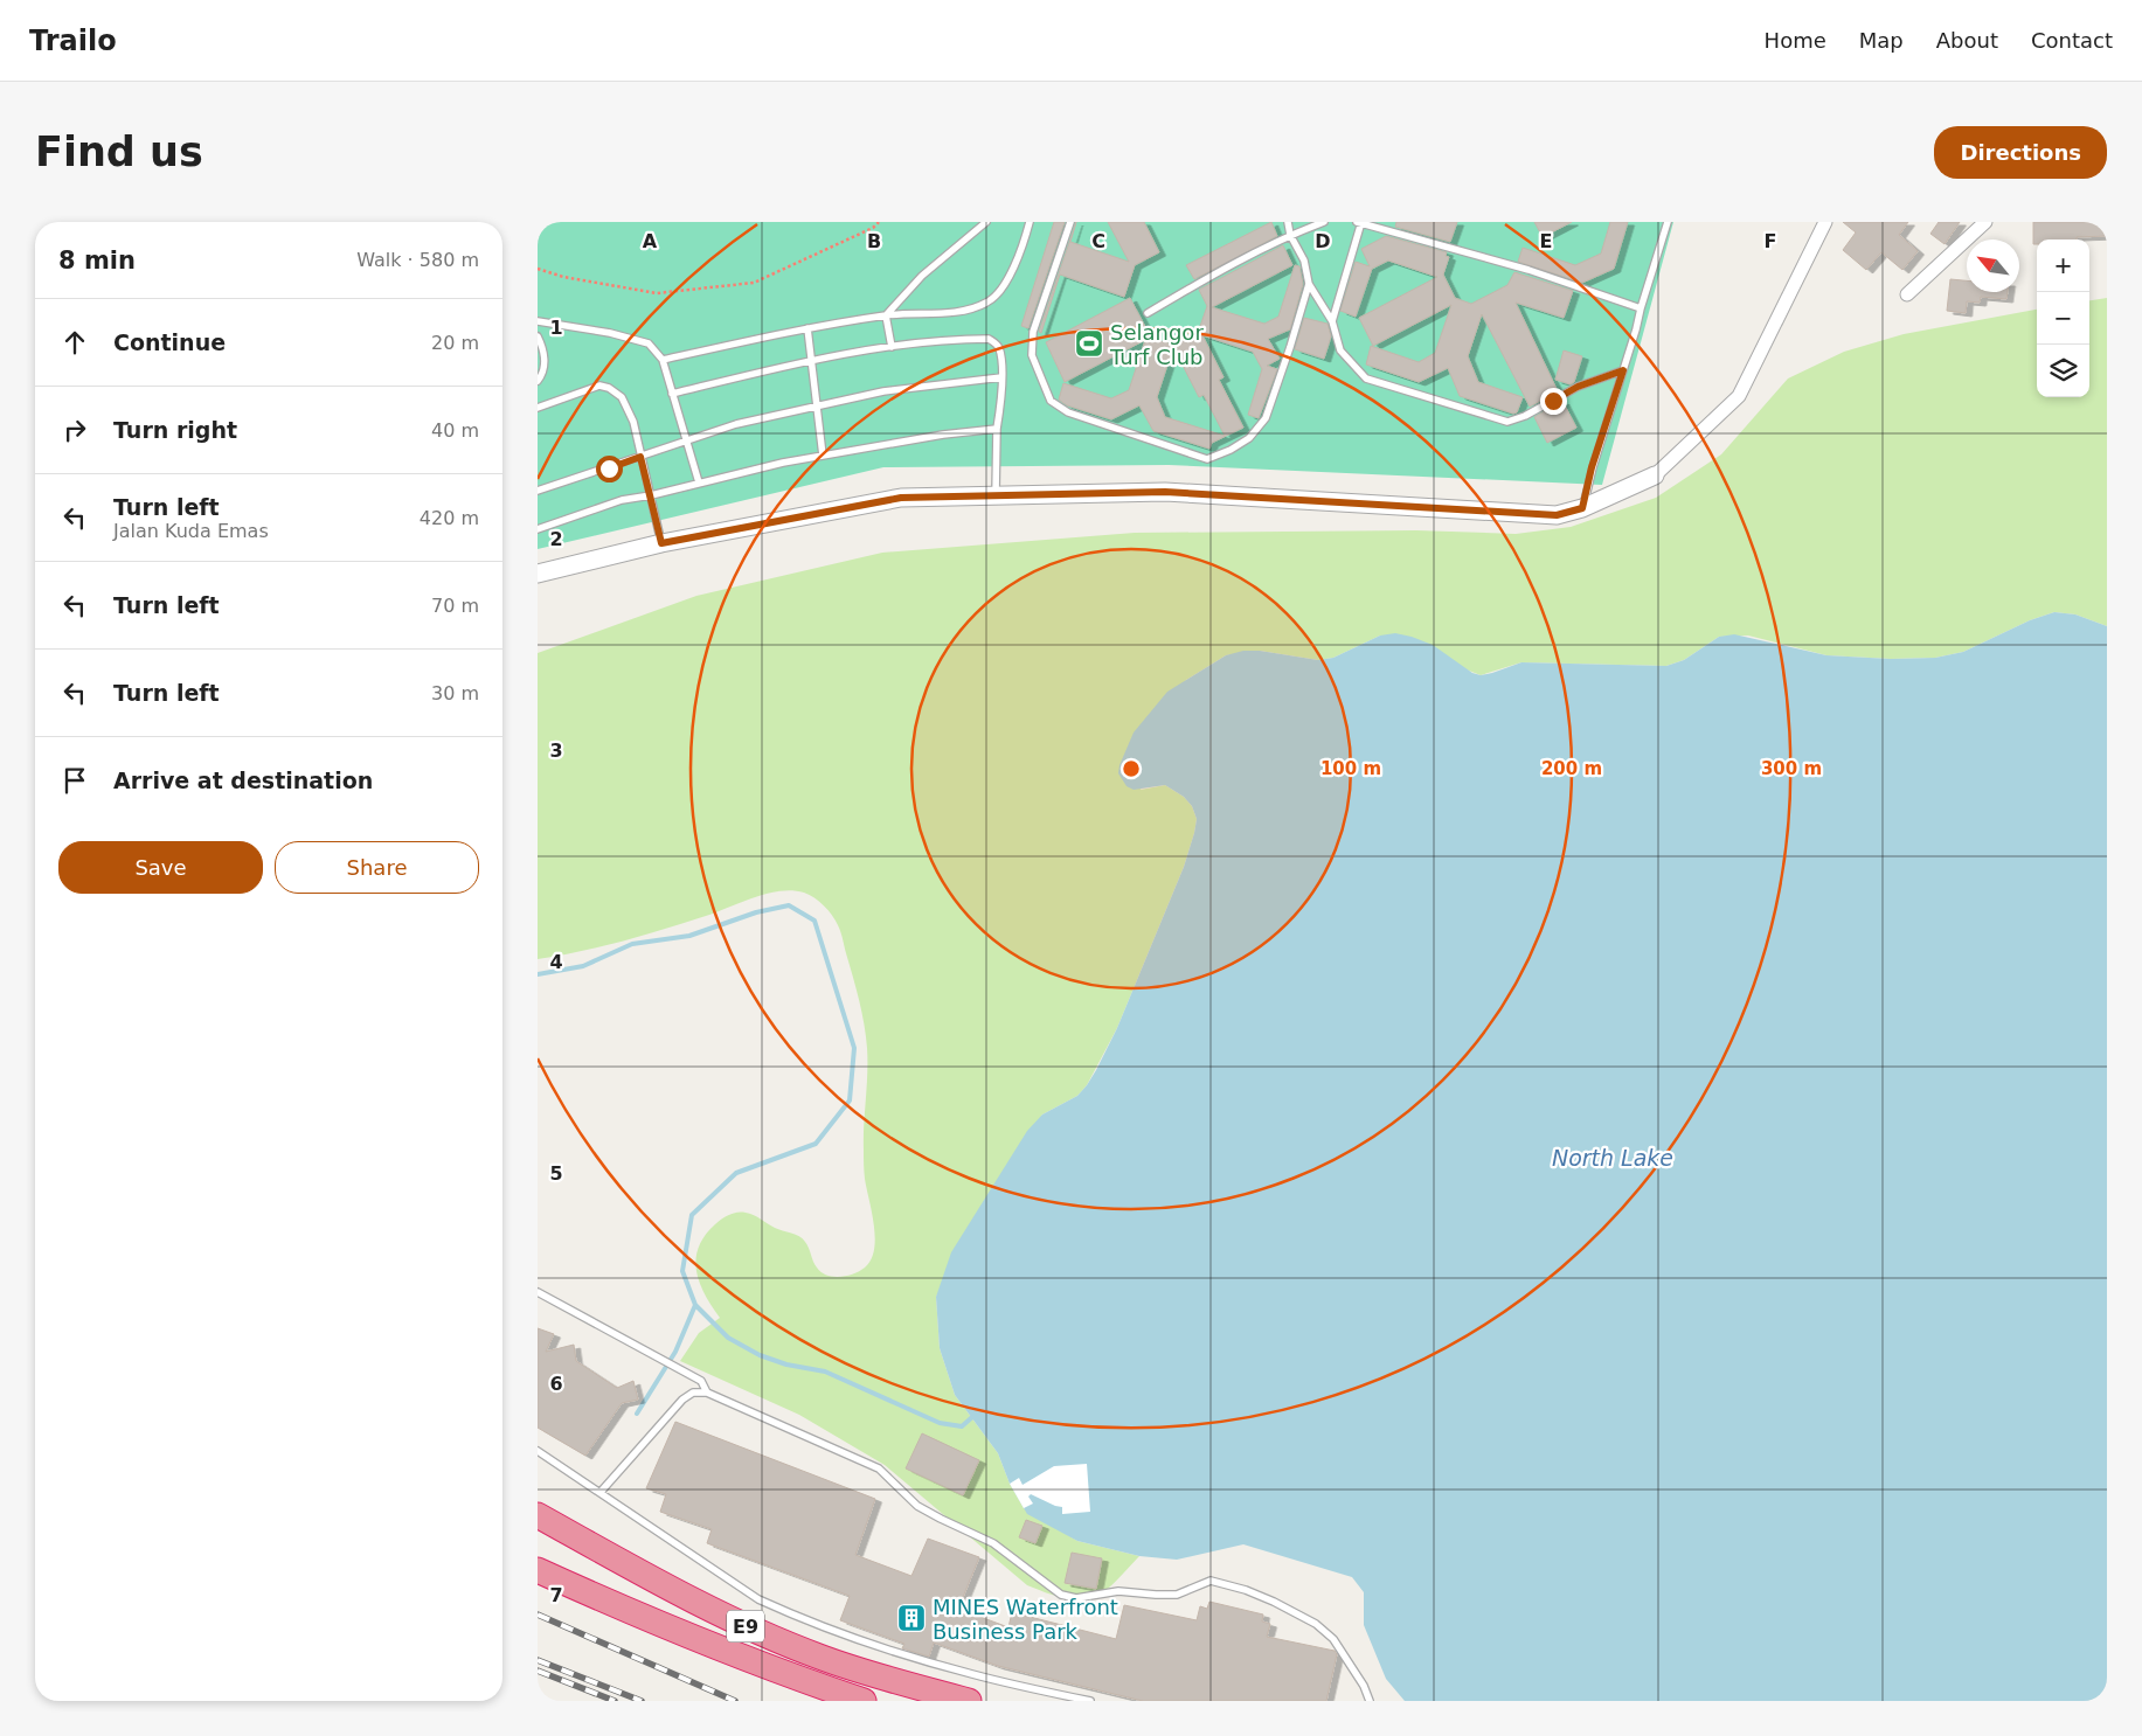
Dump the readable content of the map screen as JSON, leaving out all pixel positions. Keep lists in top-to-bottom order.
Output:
{
  "streets": {
    "highway": ["E9"]
  },
  "water": ["North Lake"],
  "places": {
    "sports": ["Selangor Turf Club"],
    "building": ["MINES Waterfront Business Park"]
  },
  "north": "top left",
  "page": {
    "header": "Trailo",
    "nav": [
      "Home",
      "Map",
      "About",
      "Contact"
    ],
    "buttons": [
      "Directions",
      ["Save", "Share"]
    ],
    "title": "Find us",
    "heading": ["8 min", "Walk · 580 m"],
    "map_buttons": ["+", "−"],
    "list": [
      ["Continue", "20 m"],
      ["Turn right", "40 m"],
      ["Turn left", "Jalan Kuda Emas", "420 m"],
      ["Turn left", "70 m"],
      ["Turn left", "30 m"],
      "Arrive at destination"
    ]
  },
  "grid": {
    "columns": [
      "A",
      "B",
      "C",
      "D",
      "E",
      "F"
    ],
    "rows": [
      "1",
      "2",
      "3",
      "4",
      "5",
      "6",
      "7"
    ]
  },
  "rings": ["100 m", "200 m", "300 m"]
}
